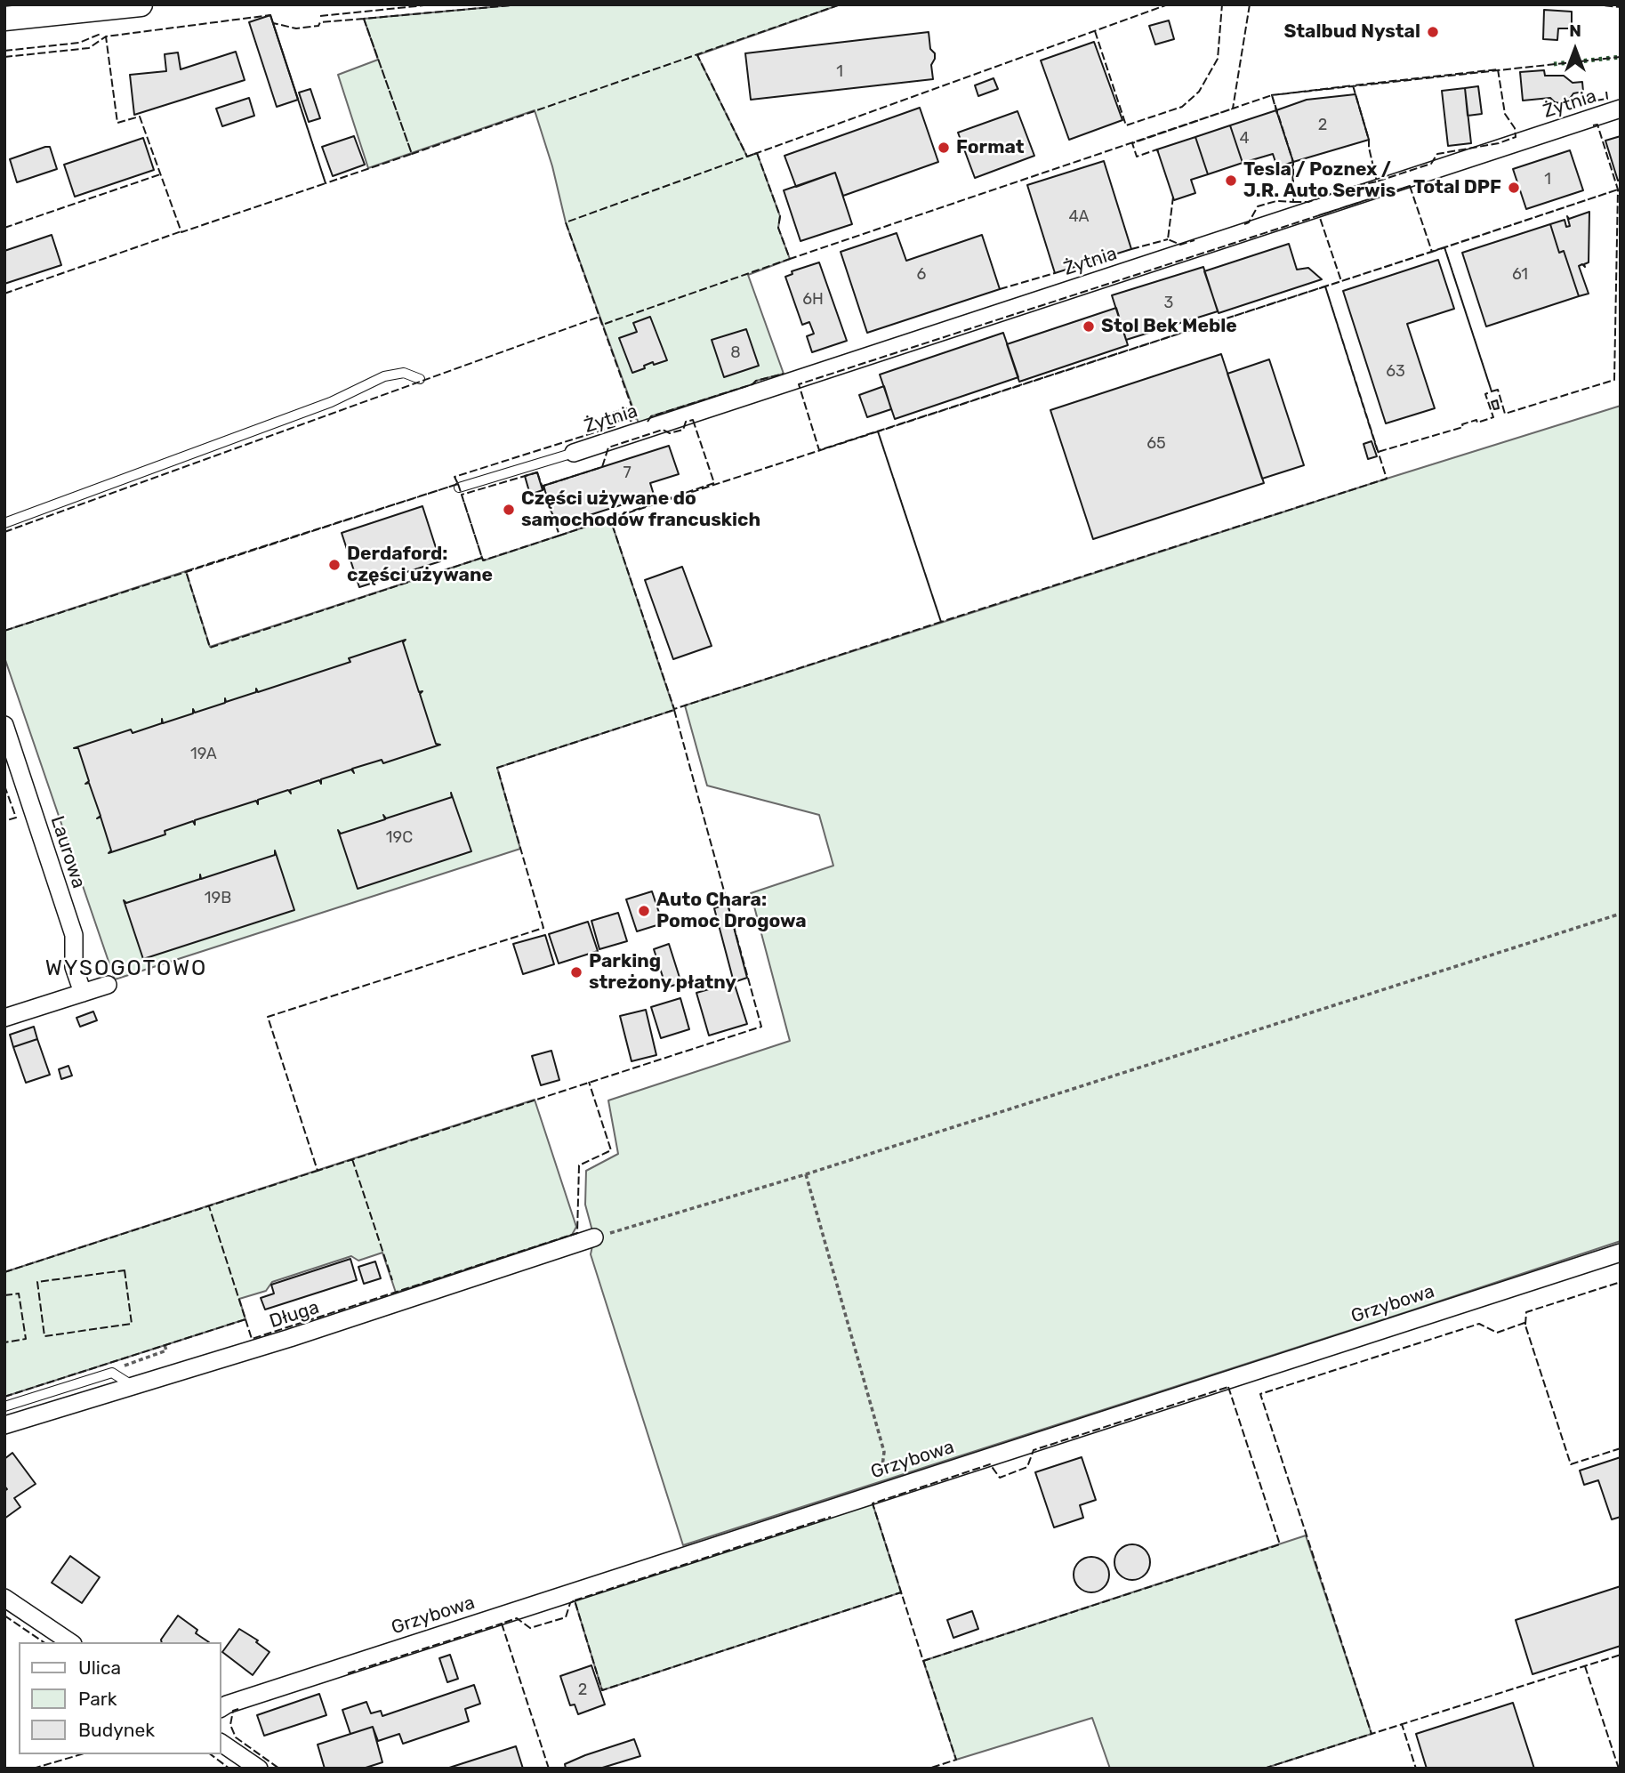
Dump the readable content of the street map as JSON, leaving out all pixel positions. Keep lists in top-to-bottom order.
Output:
{
  "streets": {
    "street": [
      "Żytnia",
      "Laurowa",
      "Grzybowa",
      "Długa"
    ]
  },
  "districts": ["WYSOGOTOWO"],
  "places": [
    "Stalbud Nystal",
    "Format",
    "Tesla / Poznex / J.R. Auto Serwis",
    "Total DPF",
    "Stol Bek Meble",
    "Części używane do samochodów francuskich",
    "Derdaford: części używane",
    "Auto Chara: Pomoc Drogowa",
    "Parking streżony płatny"
  ],
  "house_numbers": [
    "1",
    "2",
    "4",
    "1",
    "4A",
    "6",
    "61",
    "6H",
    "3",
    "8",
    "63",
    "65",
    "7",
    "19A",
    "19C",
    "19B",
    "2"
  ],
  "legend": ["Ulica", "Park", "Budynek"],
  "north": "top"
}
